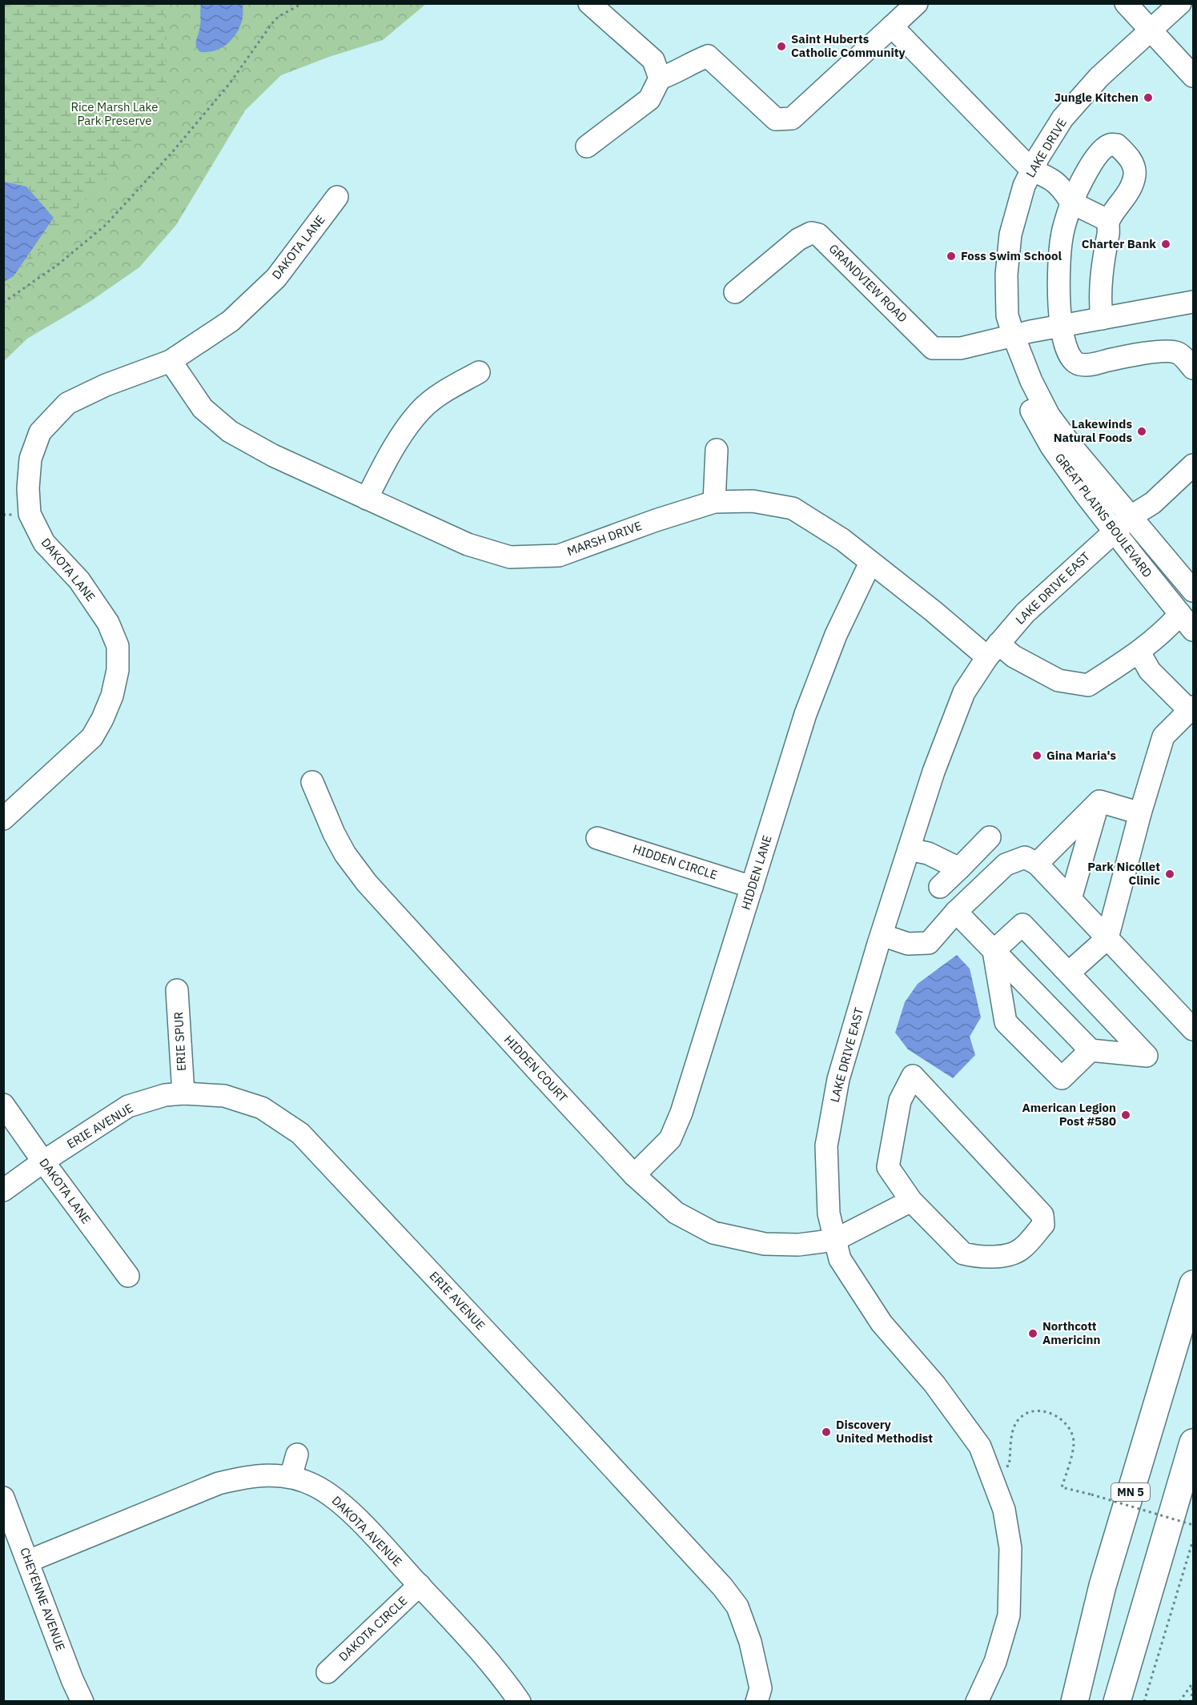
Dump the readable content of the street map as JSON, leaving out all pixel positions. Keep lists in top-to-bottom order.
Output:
{
  "streets": {
    "main road": ["MN 5"],
    "street": [
      "LAKE DRIVE",
      "DAKOTA LANE",
      "GRANDVIEW ROAD",
      "GREAT PLAINS BOULEVARD",
      "MARSH DRIVE",
      "LAKE DRIVE EAST",
      "HIDDEN CIRCLE",
      "HIDDEN LANE",
      "ERIE SPUR",
      "HIDDEN COURT",
      "ERIE AVENUE",
      "DAKOTA AVENUE",
      "CHEYENNE AVENUE",
      "DAKOTA CIRCLE"
    ]
  },
  "crossings": [
    ["LAKE DRIVE", "GRANDVIEW ROAD"],
    ["LAKE DRIVE", "GREAT PLAINS BOULEVARD"],
    ["DAKOTA LANE", "MARSH DRIVE"],
    ["DAKOTA LANE", "ERIE AVENUE"],
    ["GRANDVIEW ROAD", "GREAT PLAINS BOULEVARD"],
    ["GREAT PLAINS BOULEVARD", "MARSH DRIVE"],
    ["GREAT PLAINS BOULEVARD", "LAKE DRIVE EAST"],
    ["MARSH DRIVE", "LAKE DRIVE EAST"],
    ["MARSH DRIVE", "HIDDEN LANE"],
    ["LAKE DRIVE EAST", "HIDDEN COURT"],
    ["HIDDEN CIRCLE", "HIDDEN LANE"],
    ["HIDDEN LANE", "HIDDEN COURT"],
    ["ERIE SPUR", "ERIE AVENUE"],
    ["DAKOTA AVENUE", "CHEYENNE AVENUE"],
    ["DAKOTA AVENUE", "DAKOTA CIRCLE"]
  ],
  "parks": ["Rice Marsh Lake Park Preserve"],
  "places": [
    "Saint Huberts Catholic Community",
    "Jungle Kitchen",
    "Charter Bank",
    "Foss Swim School",
    "Lakewinds Natural Foods",
    "Gina Maria's",
    "Park Nicollet Clinic",
    "American Legion Post #580",
    "Northcott Americinn",
    "Discovery United Methodist"
  ]
}
